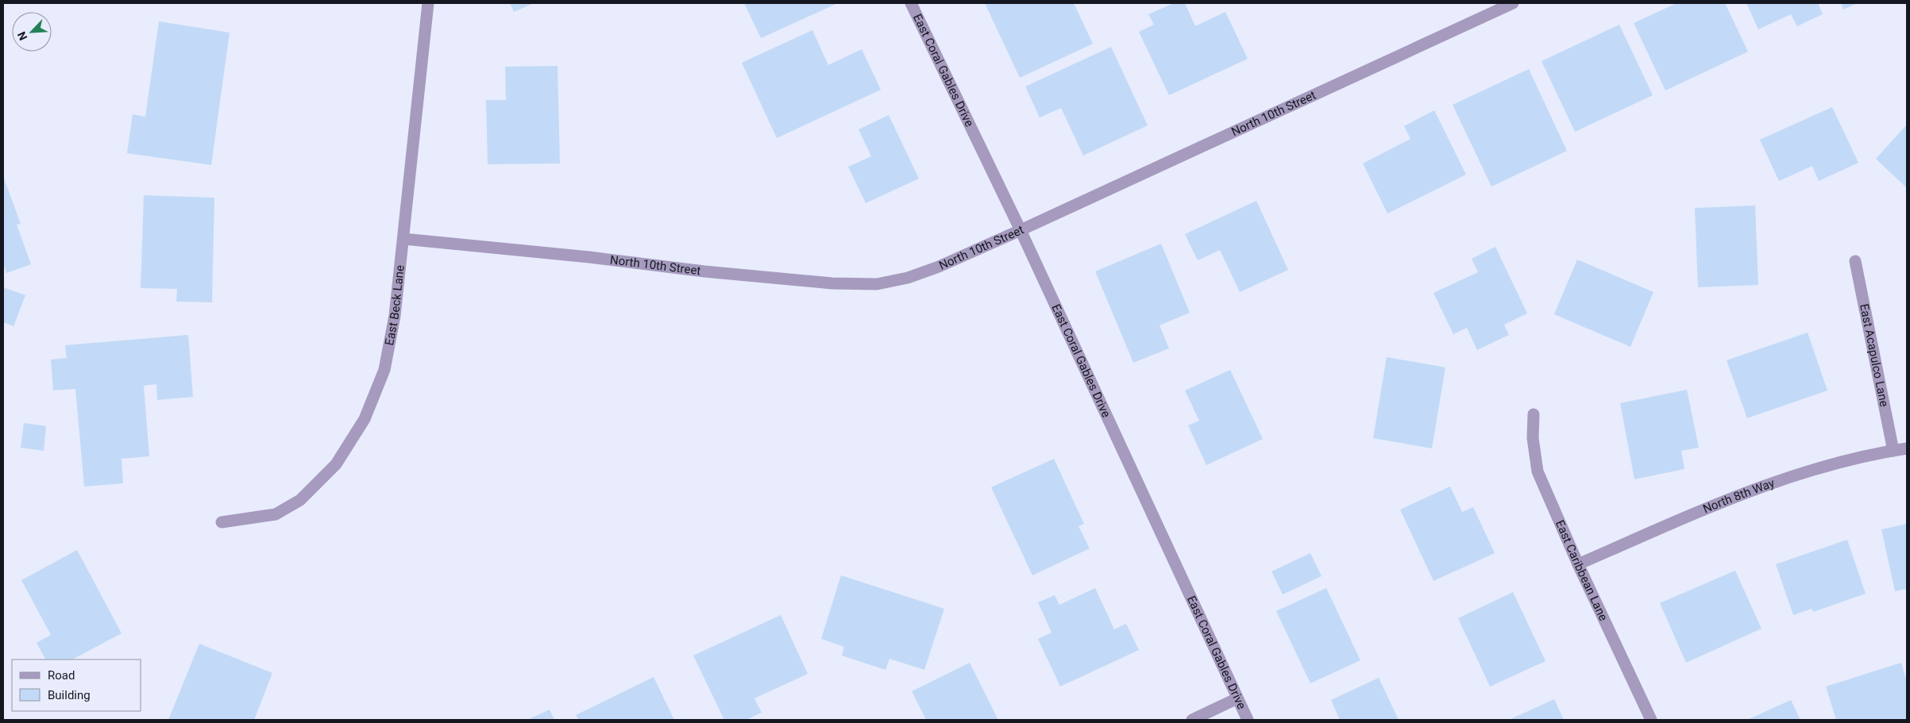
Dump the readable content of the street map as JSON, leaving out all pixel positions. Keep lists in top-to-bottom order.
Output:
{
  "streets": {
    "street": [
      "East Coral Gables Drive",
      "North 10th Street",
      "East Beck Lane",
      "East Acapulco Lane",
      "North 8th Way",
      "East Caribbean Lane"
    ]
  },
  "crossings": [
    ["East Coral Gables Drive", "North 10th Street"],
    ["North 10th Street", "East Beck Lane"],
    ["East Acapulco Lane", "North 8th Way"],
    ["North 8th Way", "East Caribbean Lane"]
  ],
  "legend": ["Road", "Building"],
  "north": "bottom left"
}
